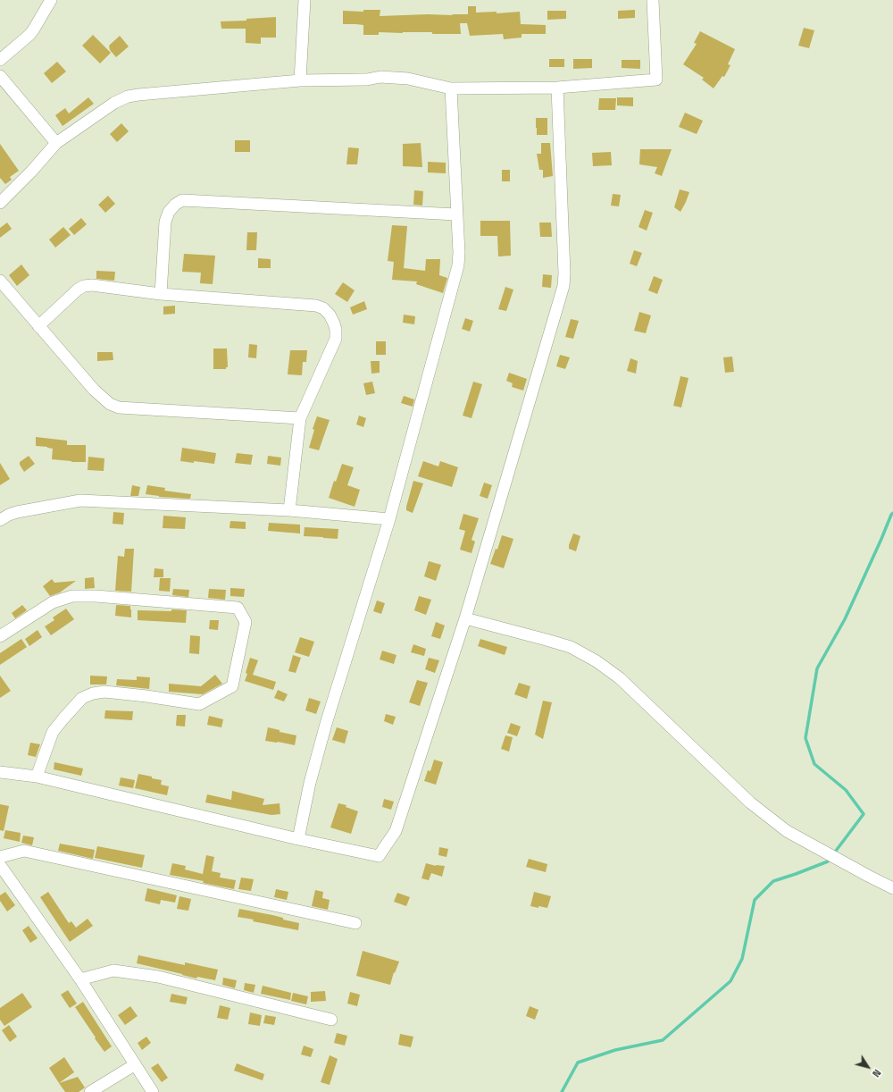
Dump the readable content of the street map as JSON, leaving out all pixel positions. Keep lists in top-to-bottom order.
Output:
{
  "north": "bottom right"
}
